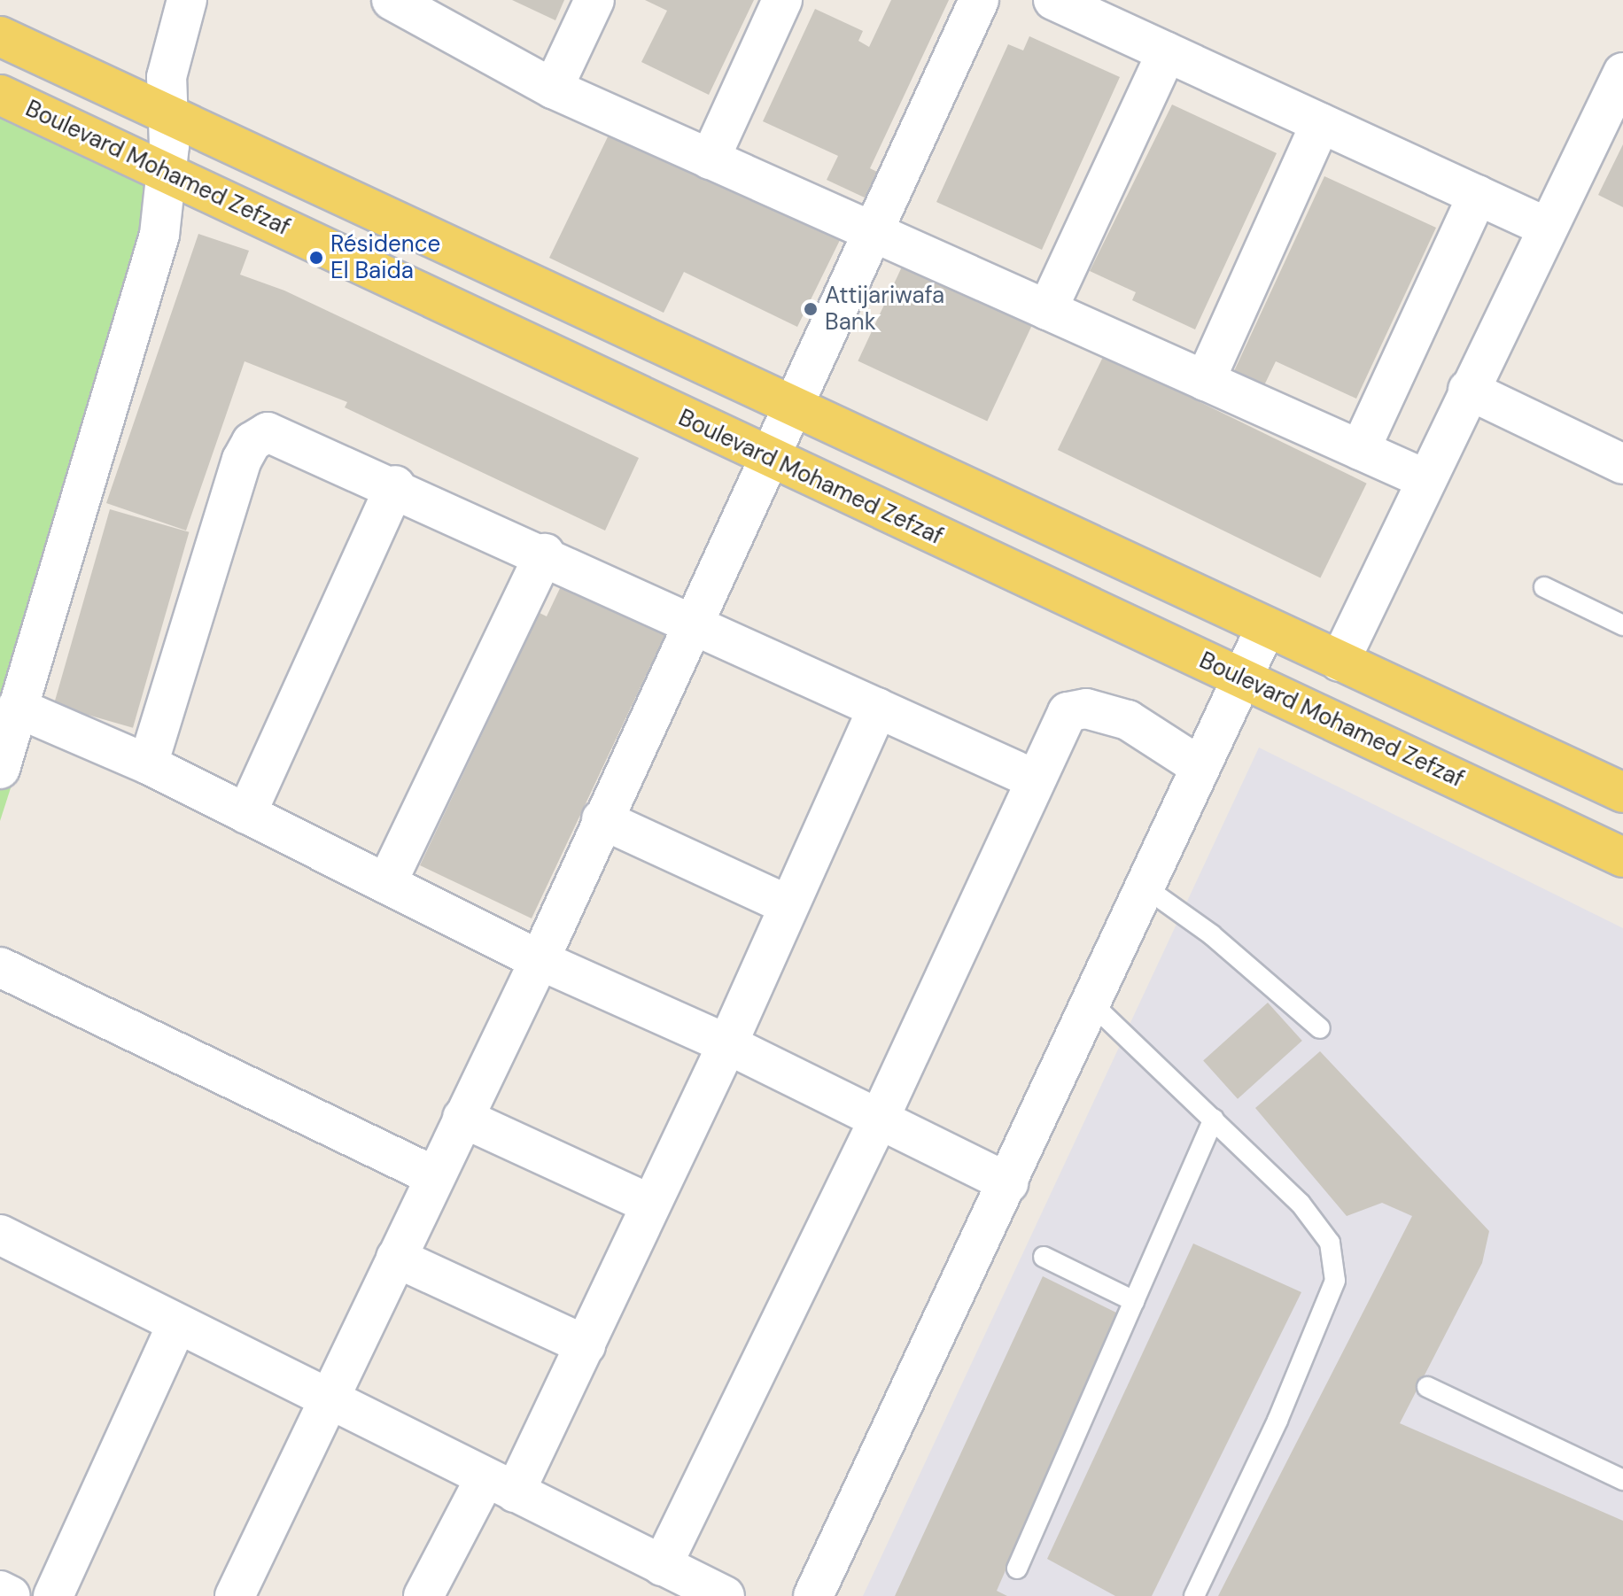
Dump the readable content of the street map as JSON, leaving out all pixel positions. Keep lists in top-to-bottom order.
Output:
{
  "streets": {
    "main road": ["Boulevard Mohamed Zefzaf"]
  },
  "places": ["Résidence El Baida", "Attijariwafa Bank"]
}
